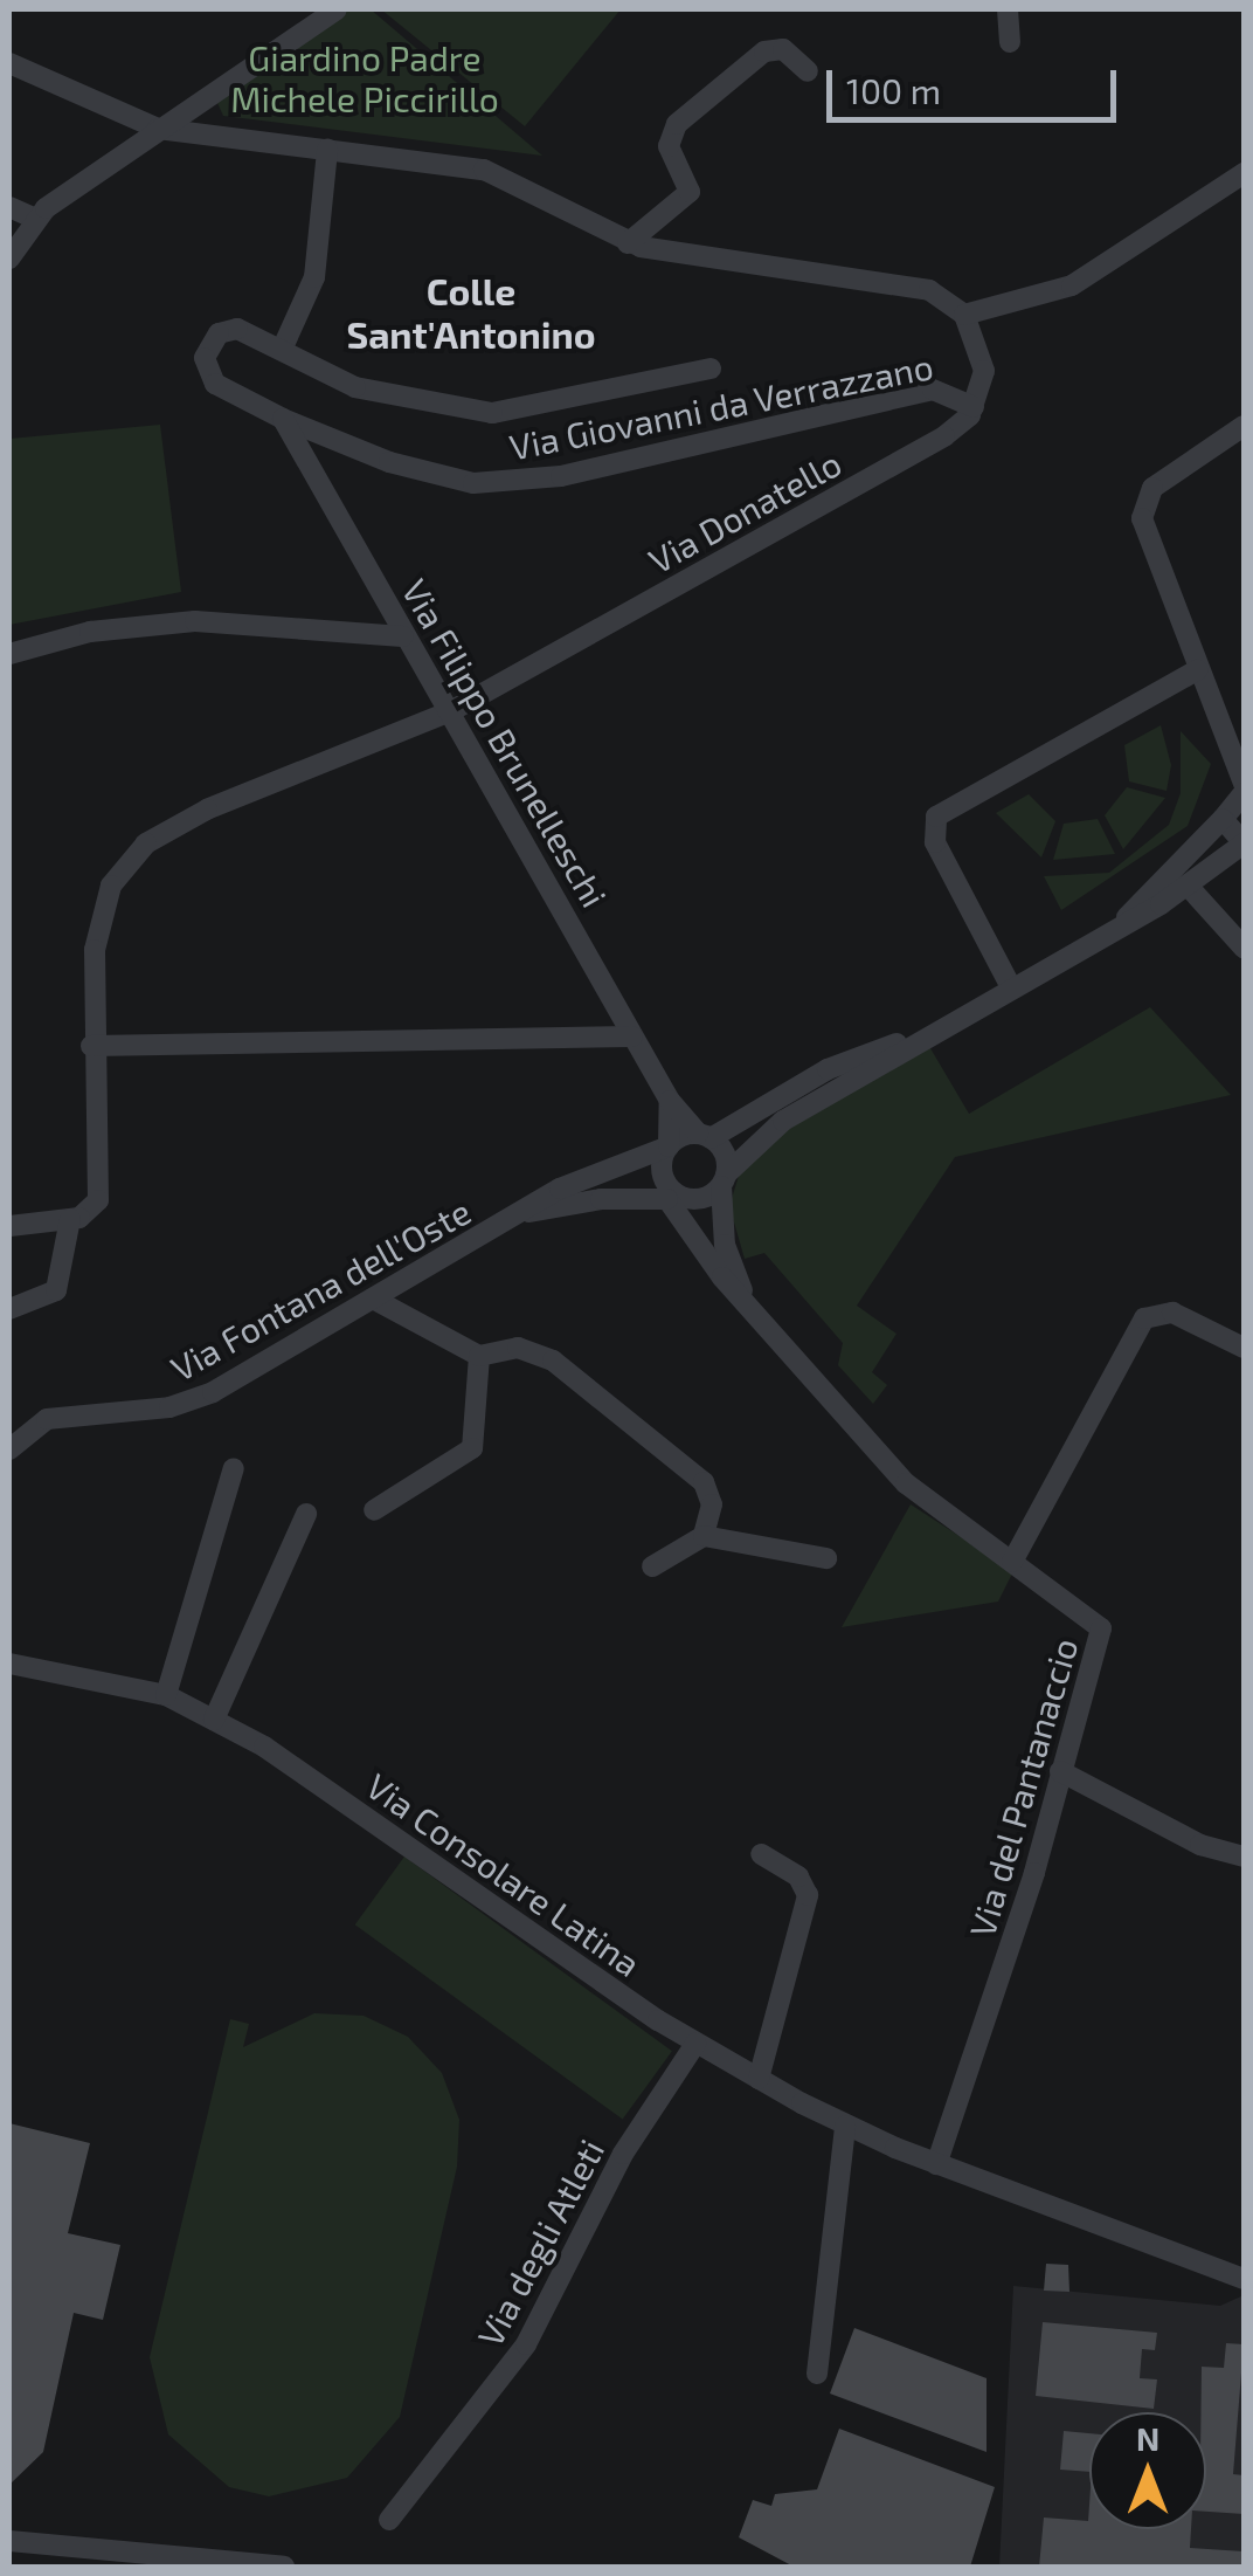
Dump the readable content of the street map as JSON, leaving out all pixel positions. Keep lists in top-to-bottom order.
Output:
{
  "streets": {
    "street": [
      "Via Giovanni da Verrazzano",
      "Via Donatello",
      "Via Filippo Brunelleschi",
      "Via Fontana dell'Oste",
      "Via del Pantanaccio",
      "Via Consolare Latina",
      "Via degli Atleti"
    ]
  },
  "crossings": [
    ["Via Giovanni da Verrazzano", "Via Donatello"],
    ["Via Giovanni da Verrazzano", "Via Filippo Brunelleschi"],
    ["Via Donatello", "Via Filippo Brunelleschi"],
    ["Via Filippo Brunelleschi", "Via Fontana dell'Oste"],
    ["Via Filippo Brunelleschi", "Via del Pantanaccio"],
    ["Via Fontana dell'Oste", "Via del Pantanaccio"],
    ["Via del Pantanaccio", "Via Consolare Latina"],
    ["Via Consolare Latina", "Via degli Atleti"]
  ],
  "districts": ["Colle Sant'Antonino"],
  "parks": ["Giardino Padre Michele Piccirillo"],
  "scale_bar": "100 m",
  "north": "top"
}
